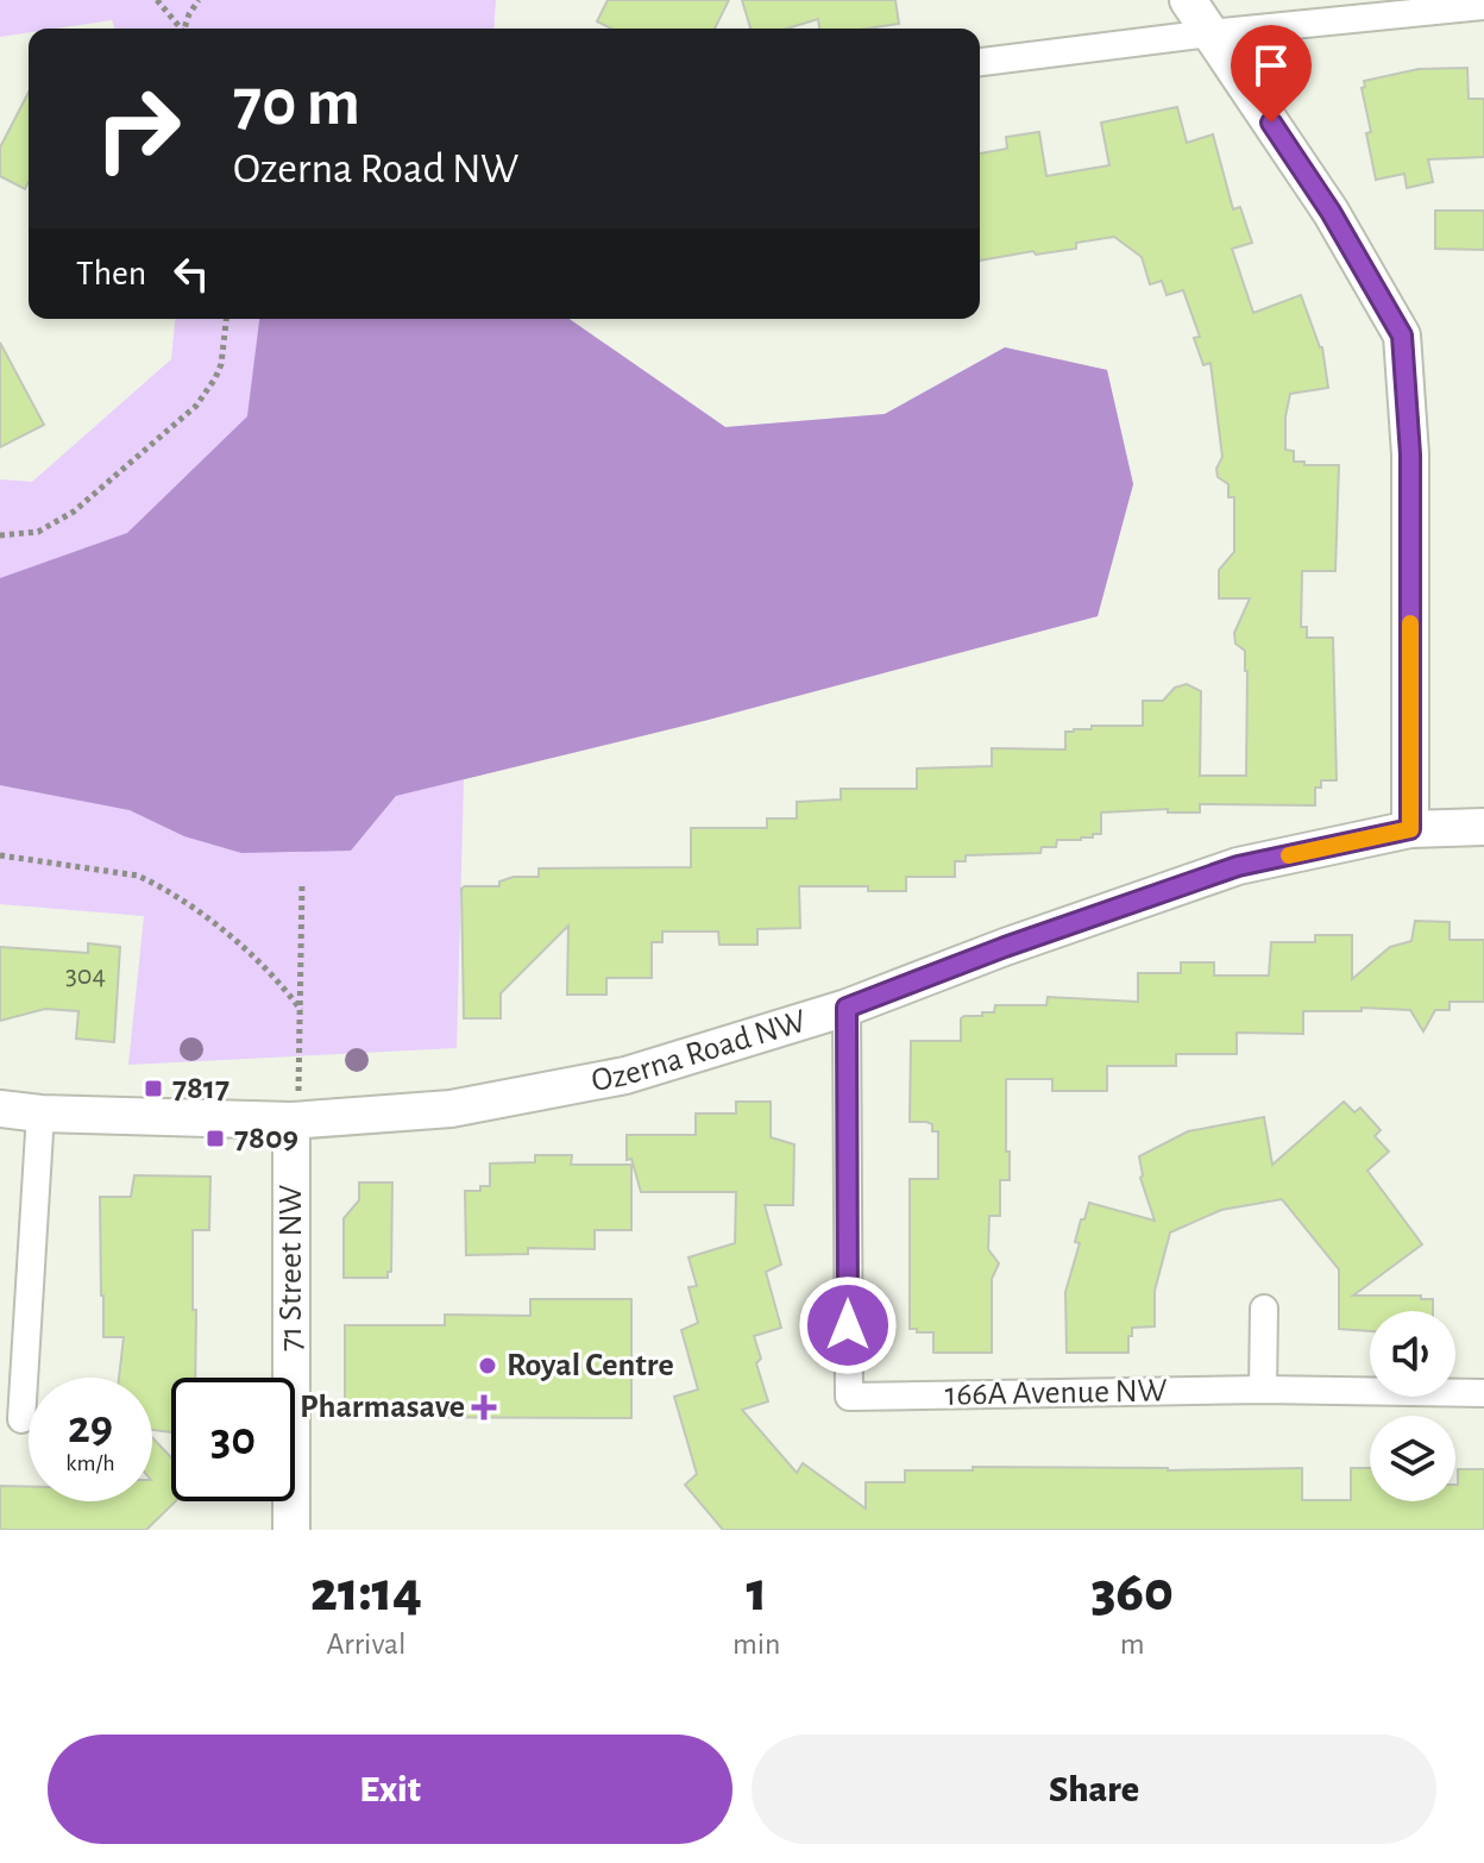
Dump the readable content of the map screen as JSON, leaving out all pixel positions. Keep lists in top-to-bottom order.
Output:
{
  "streets": {
    "street": ["Ozerna Road NW", "71 Street NW", "166A Avenue NW"]
  },
  "crossings": [
    ["Ozerna Road NW", "71 Street NW"],
    ["Ozerna Road NW", "166A Avenue NW"]
  ],
  "places": {
    "transit": ["7817", "7809"],
    "other": ["Royal Centre"],
    "health": ["Pharmasave"]
  },
  "house_numbers": ["304"],
  "page": {
    "turn": ["70 m", "Ozerna Road NW"],
    "then": "Then",
    "speed": "29 km/h",
    "limit": "30",
    "eta": [
      "21:14",
      "Arrival",
      "1",
      "min",
      "360",
      "m"
    ],
    "buttons": ["Exit", "Share"]
  }
}
